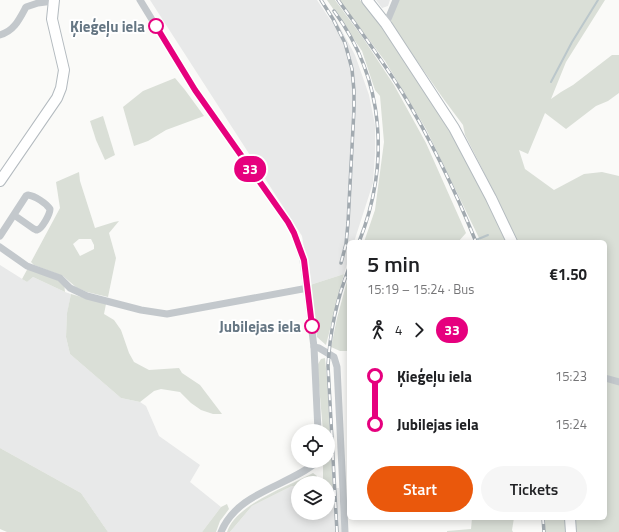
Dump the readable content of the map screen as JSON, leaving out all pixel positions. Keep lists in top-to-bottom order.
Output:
{
  "places": ["Ķieģeļu iela", "Jubilejas iela"],
  "lines": ["bus line 33"],
  "page": {
    "on_map": "33",
    "heading": ["5 min", "15:19 – 15:24 · Bus", "€1.50"],
    "legs": ["4", "33"],
    "list": [
      {
        "name": "Ķieģeļu iela",
        "value": "15:23"
      },
      {
        "name": "Jubilejas iela",
        "value": "15:24"
      }
    ],
    "buttons": ["Start", "Tickets"]
  }
}
